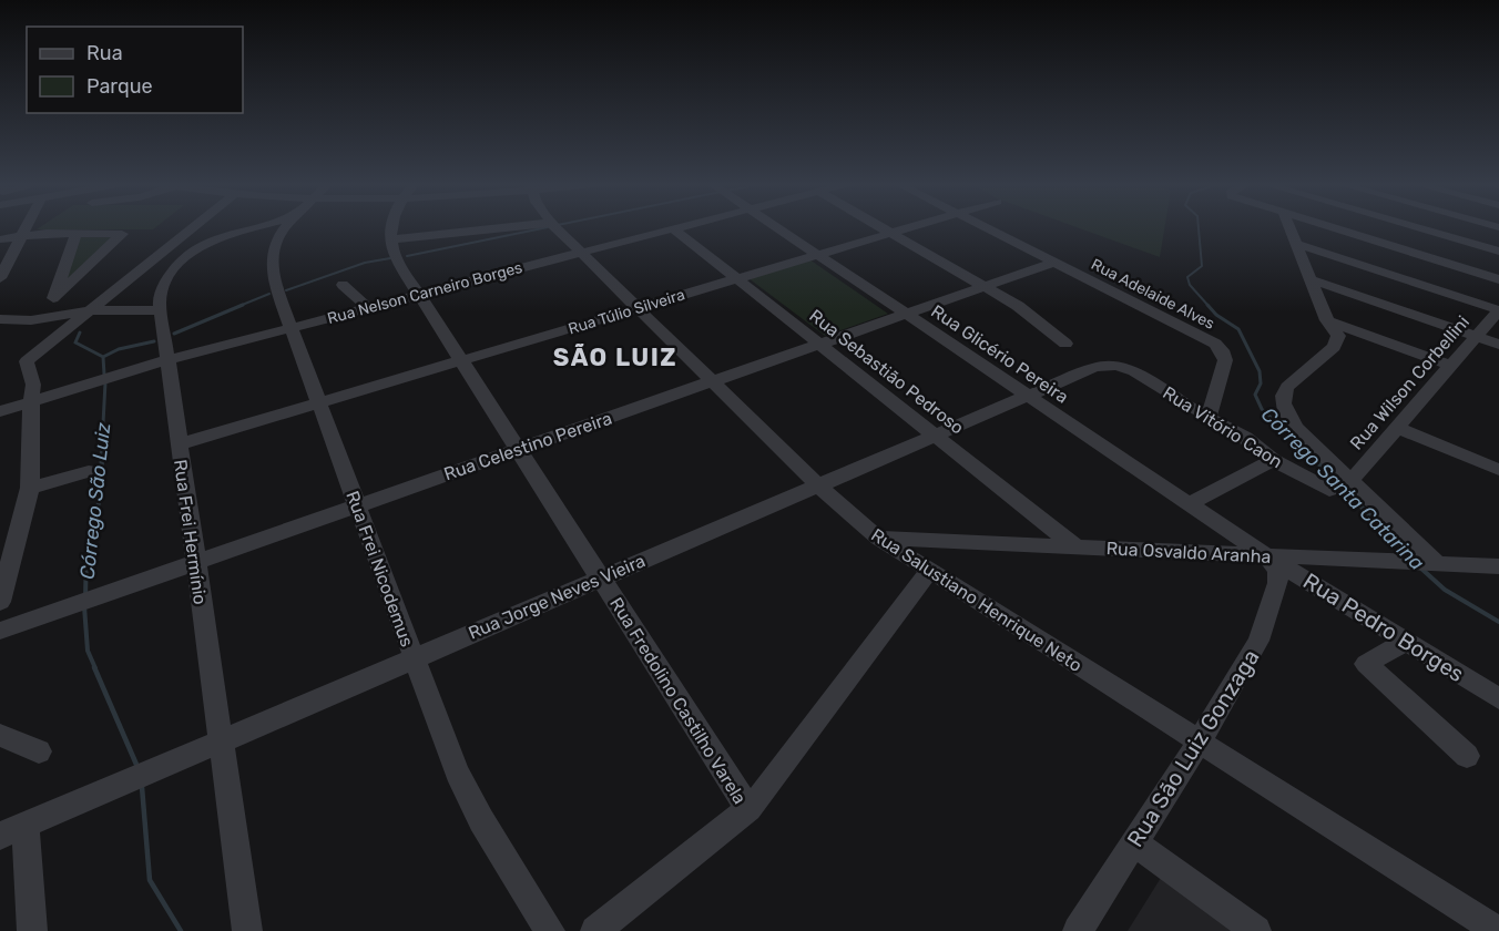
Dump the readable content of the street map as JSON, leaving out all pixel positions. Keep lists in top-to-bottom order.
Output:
{
  "streets": {
    "street": [
      "Rua Nelson Carneiro Borges",
      "Rua Adelaide Alves",
      "Rua Túlio Silveira",
      "Rua Glicério Pereira",
      "Rua Sebastião Pedroso",
      "Rua Wilson Corbellini",
      "Rua Vitório Caon",
      "Rua Celestino Pereira",
      "Rua Frei Hermínio",
      "Rua Osvaldo Aranha",
      "Rua Frei Nicodemus",
      "Rua Jorge Neves Vieira",
      "Rua Salustiano Henrique Neto",
      "Rua Pedro Borges",
      "Rua Fredolino Castilho Varela",
      "Rua São Luiz Gonzaga"
    ]
  },
  "crossings": [
    ["Rua Nelson Carneiro Borges", "Rua Sebastião Pedroso"],
    ["Rua Nelson Carneiro Borges", "Rua Frei Hermínio"],
    ["Rua Nelson Carneiro Borges", "Rua Frei Nicodemus"],
    ["Rua Nelson Carneiro Borges", "Rua Salustiano Henrique Neto"],
    ["Rua Nelson Carneiro Borges", "Rua Fredolino Castilho Varela"],
    ["Rua Adelaide Alves", "Rua Vitório Caon"],
    ["Rua Adelaide Alves", "Rua Celestino Pereira"],
    ["Rua Túlio Silveira", "Rua Glicério Pereira"],
    ["Rua Túlio Silveira", "Rua Sebastião Pedroso"],
    ["Rua Túlio Silveira", "Rua Frei Hermínio"],
    ["Rua Túlio Silveira", "Rua Frei Nicodemus"],
    ["Rua Túlio Silveira", "Rua Salustiano Henrique Neto"],
    ["Rua Túlio Silveira", "Rua Fredolino Castilho Varela"],
    ["Rua Glicério Pereira", "Rua Celestino Pereira"],
    ["Rua Glicério Pereira", "Rua Osvaldo Aranha"],
    ["Rua Glicério Pereira", "Rua Jorge Neves Vieira"],
    ["Rua Glicério Pereira", "Rua Pedro Borges"],
    ["Rua Glicério Pereira", "Rua São Luiz Gonzaga"],
    ["Rua Sebastião Pedroso", "Rua Celestino Pereira"],
    ["Rua Sebastião Pedroso", "Rua Osvaldo Aranha"],
    ["Rua Sebastião Pedroso", "Rua Jorge Neves Vieira"],
    ["Rua Vitório Caon", "Rua Jorge Neves Vieira"],
    ["Rua Celestino Pereira", "Rua Frei Hermínio"],
    ["Rua Celestino Pereira", "Rua Frei Nicodemus"],
    ["Rua Celestino Pereira", "Rua Salustiano Henrique Neto"],
    ["Rua Celestino Pereira", "Rua Fredolino Castilho Varela"],
    ["Rua Frei Hermínio", "Rua Jorge Neves Vieira"],
    ["Rua Osvaldo Aranha", "Rua Salustiano Henrique Neto"],
    ["Rua Osvaldo Aranha", "Rua Pedro Borges"],
    ["Rua Osvaldo Aranha", "Rua São Luiz Gonzaga"],
    ["Rua Frei Nicodemus", "Rua Jorge Neves Vieira"],
    ["Rua Jorge Neves Vieira", "Rua Salustiano Henrique Neto"],
    ["Rua Jorge Neves Vieira", "Rua Fredolino Castilho Varela"],
    ["Rua Salustiano Henrique Neto", "Rua São Luiz Gonzaga"],
    ["Rua Pedro Borges", "Rua São Luiz Gonzaga"]
  ],
  "districts": ["SÃO LUIZ"],
  "water": ["Córrego Santa Catarina", "Córrego São Luiz"],
  "legend": ["Rua", "Parque"]
}
